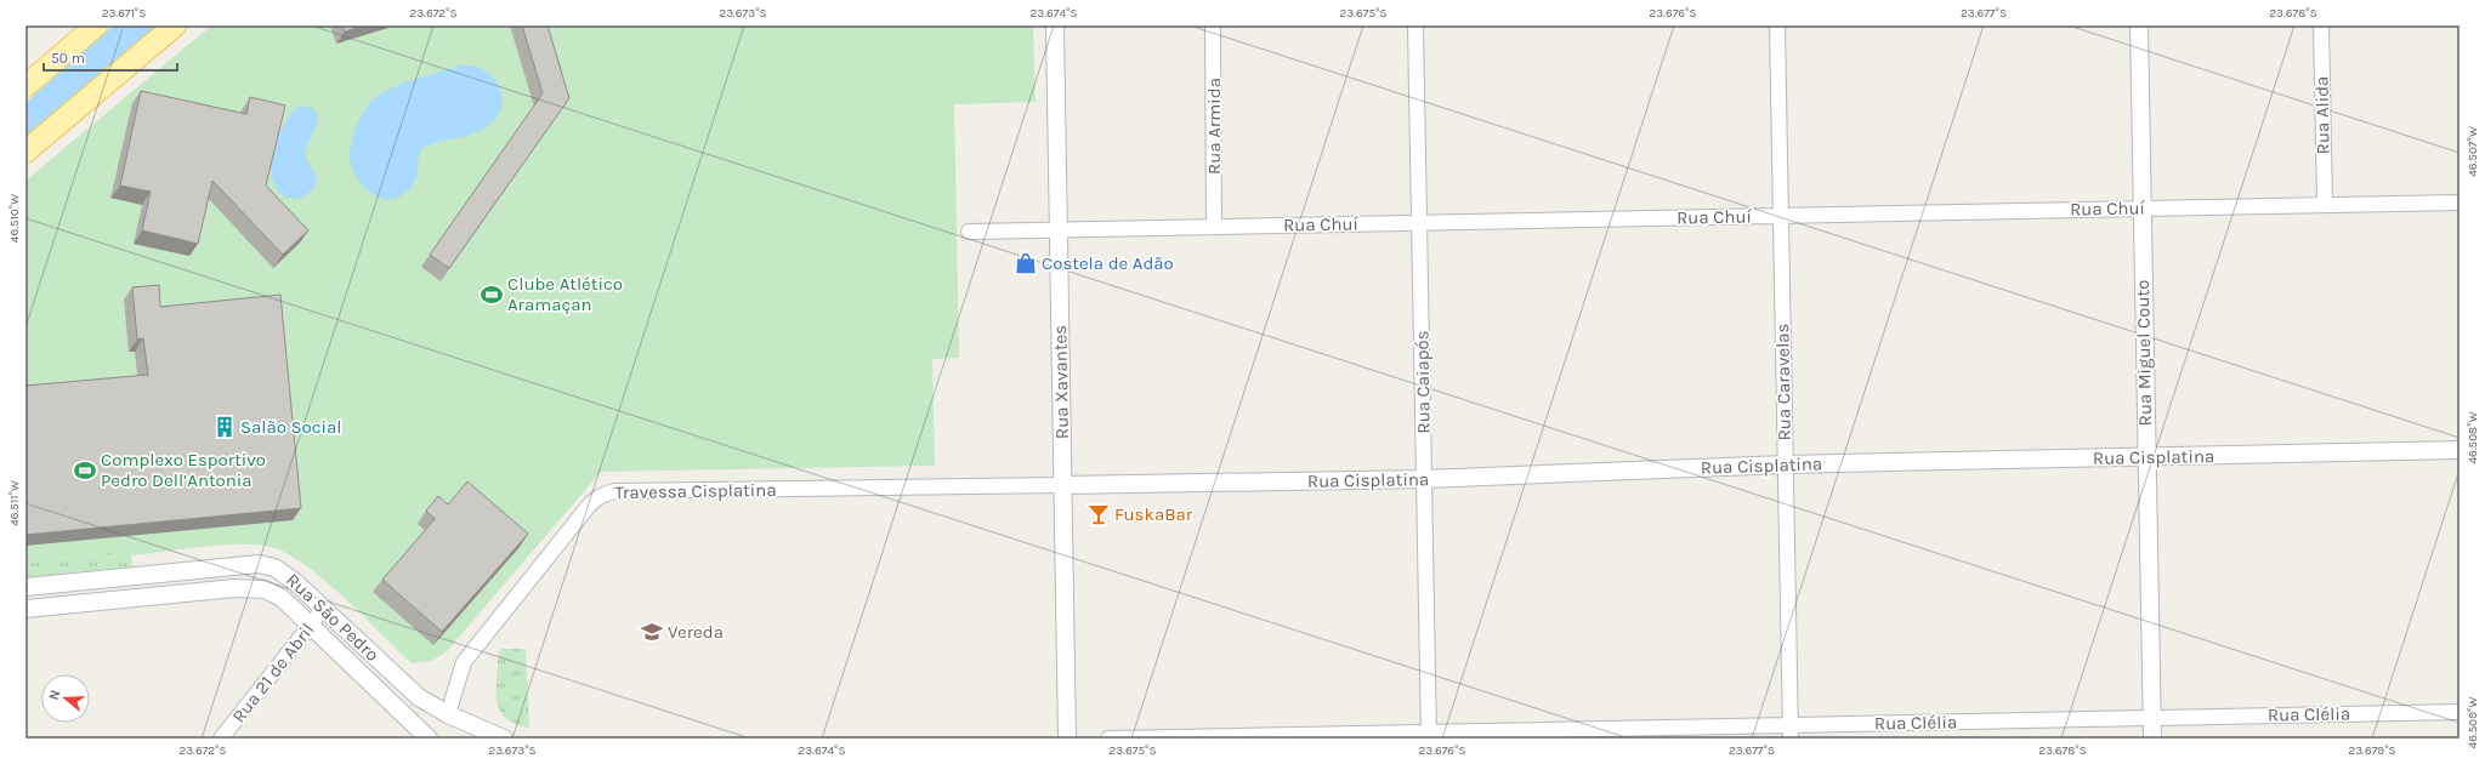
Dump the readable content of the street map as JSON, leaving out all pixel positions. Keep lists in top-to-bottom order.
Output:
{
  "streets": {
    "street": [
      "Rua Alida",
      "Rua Armida",
      "Rua Chuí",
      "Rua Miguel Couto",
      "Rua Xavantes",
      "Rua Caiapós",
      "Rua Caravelas",
      "Rua Cisplatina",
      "Travessa Cisplatina",
      "Rua São Pedro",
      "Rua 21 de Abril",
      "Rua Clélia"
    ]
  },
  "crossings": [
    ["Rua Alida", "Rua Chuí"],
    ["Rua Armida", "Rua Chuí"],
    ["Rua Chuí", "Rua Miguel Couto"],
    ["Rua Chuí", "Rua Xavantes"],
    ["Rua Chuí", "Rua Caiapós"],
    ["Rua Chuí", "Rua Caravelas"],
    ["Rua Miguel Couto", "Rua Cisplatina"],
    ["Rua Miguel Couto", "Rua Clélia"],
    ["Rua Xavantes", "Rua Cisplatina"],
    ["Rua Xavantes", "Travessa Cisplatina"],
    ["Rua Caiapós", "Rua Cisplatina"],
    ["Rua Caiapós", "Rua Clélia"],
    ["Rua Caravelas", "Rua Cisplatina"],
    ["Rua Caravelas", "Rua Clélia"],
    ["Rua Cisplatina", "Travessa Cisplatina"],
    ["Travessa Cisplatina", "Rua São Pedro"],
    ["Rua São Pedro", "Rua 21 de Abril"]
  ],
  "places": {
    "shop": ["Costela de Adão"],
    "sports": ["Clube Atlético Aramaçan", "Complexo Esportivo Pedro Dell’Antonia"],
    "building": ["Salão Social"],
    "bar": ["FuskaBar"],
    "school or university": ["Vereda"]
  },
  "scale_bar": "50 m",
  "north": "left",
  "coordinates": [
    "23.671°S",
    "23.672°S",
    "23.673°S",
    "23.674°S",
    "23.675°S",
    "23.676°S",
    "23.677°S",
    "23.678°S",
    "46.507°W",
    "46.510°W",
    "46.508°W",
    "46.511°W",
    "46.509°W",
    "23.679°S"
  ]
}
